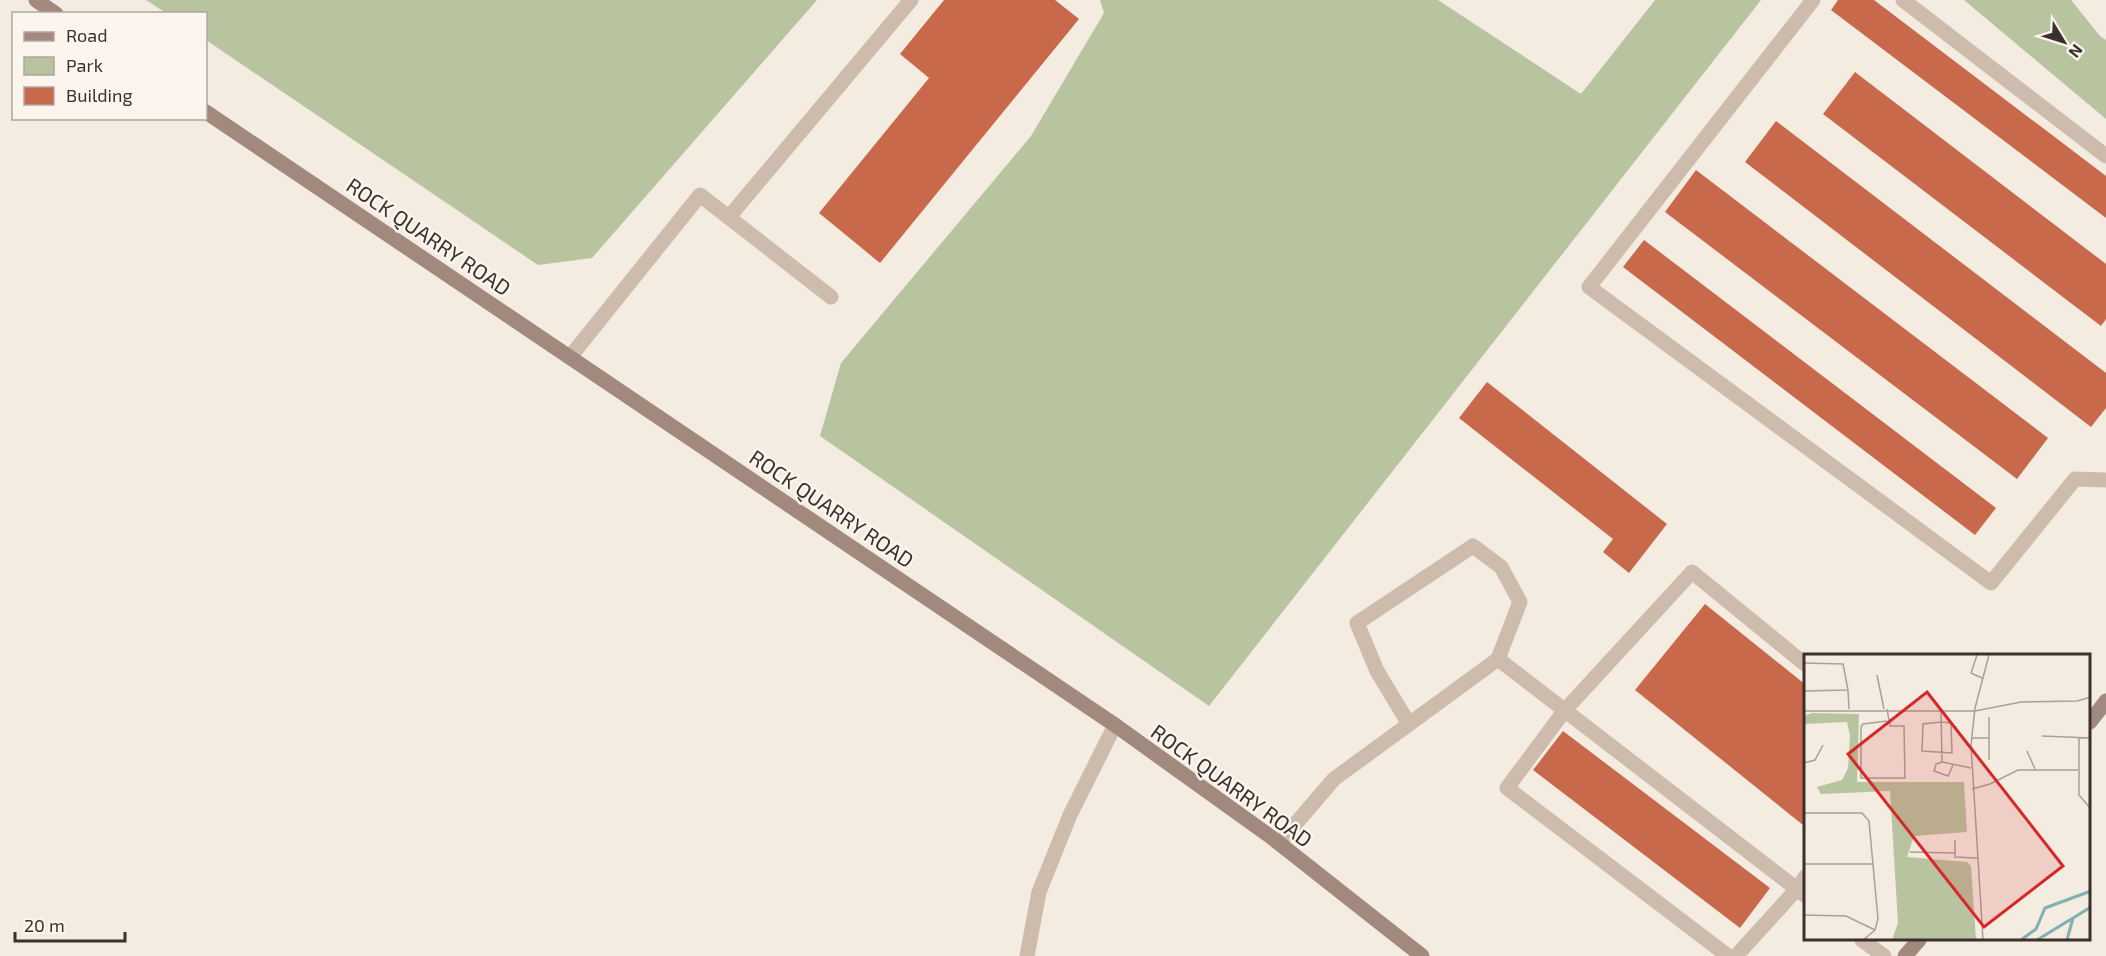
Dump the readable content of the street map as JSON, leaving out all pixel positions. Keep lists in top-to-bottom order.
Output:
{
  "streets": {
    "street": ["ROCK QUARRY ROAD"]
  },
  "legend": ["Road", "Park", "Building"],
  "scale_bar": "20 m",
  "north": "bottom right"
}
